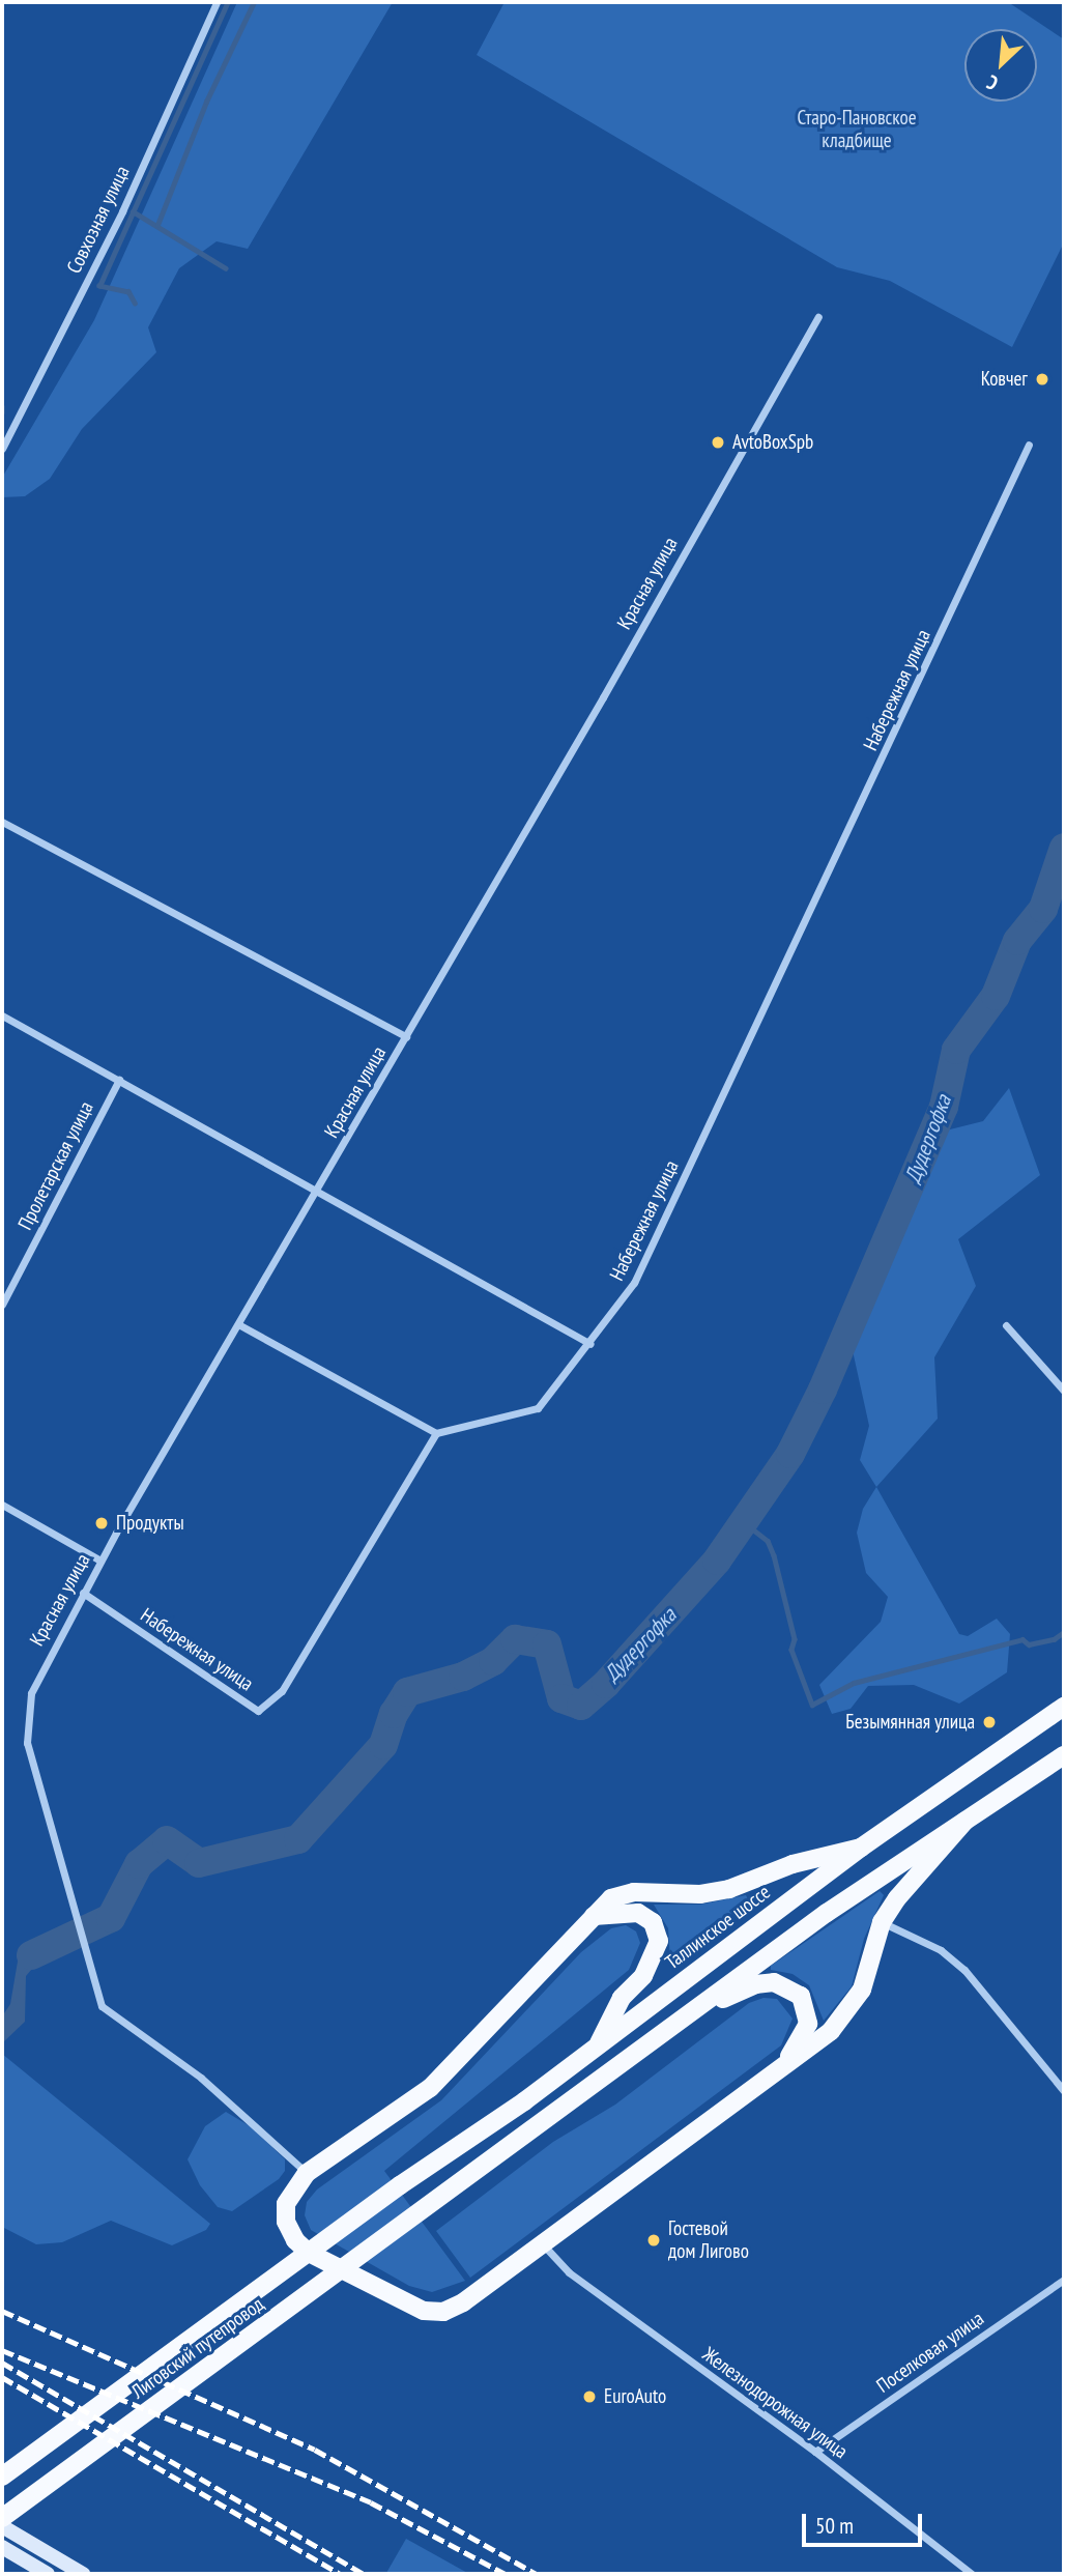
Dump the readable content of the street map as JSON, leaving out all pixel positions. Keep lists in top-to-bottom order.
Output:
{
  "streets": {
    "main road": ["Таллинское шоссе", "Лиговский путепровод"],
    "street": [
      "Совхозная улица",
      "Красная улица",
      "Набережная улица",
      "Пролетарская улица",
      "Поселковая улица",
      "Железнодорожная улица"
    ]
  },
  "crossings": [
    ["Красная улица", "Набережная улица"],
    ["Таллинское шоссе", "Лиговский путепровод"],
    ["Поселковая улица", "Железнодорожная улица"]
  ],
  "water": ["Дудергофка"],
  "parks": ["Старо-Пановское кладбище"],
  "places": [
    "Ковчег",
    "AvtoBoxSpb",
    "Продукты",
    "Безымянная улица",
    "Гостевой дом Лигово",
    "EuroAuto"
  ],
  "scale_bar": "50 m",
  "north": "bottom left"
}
